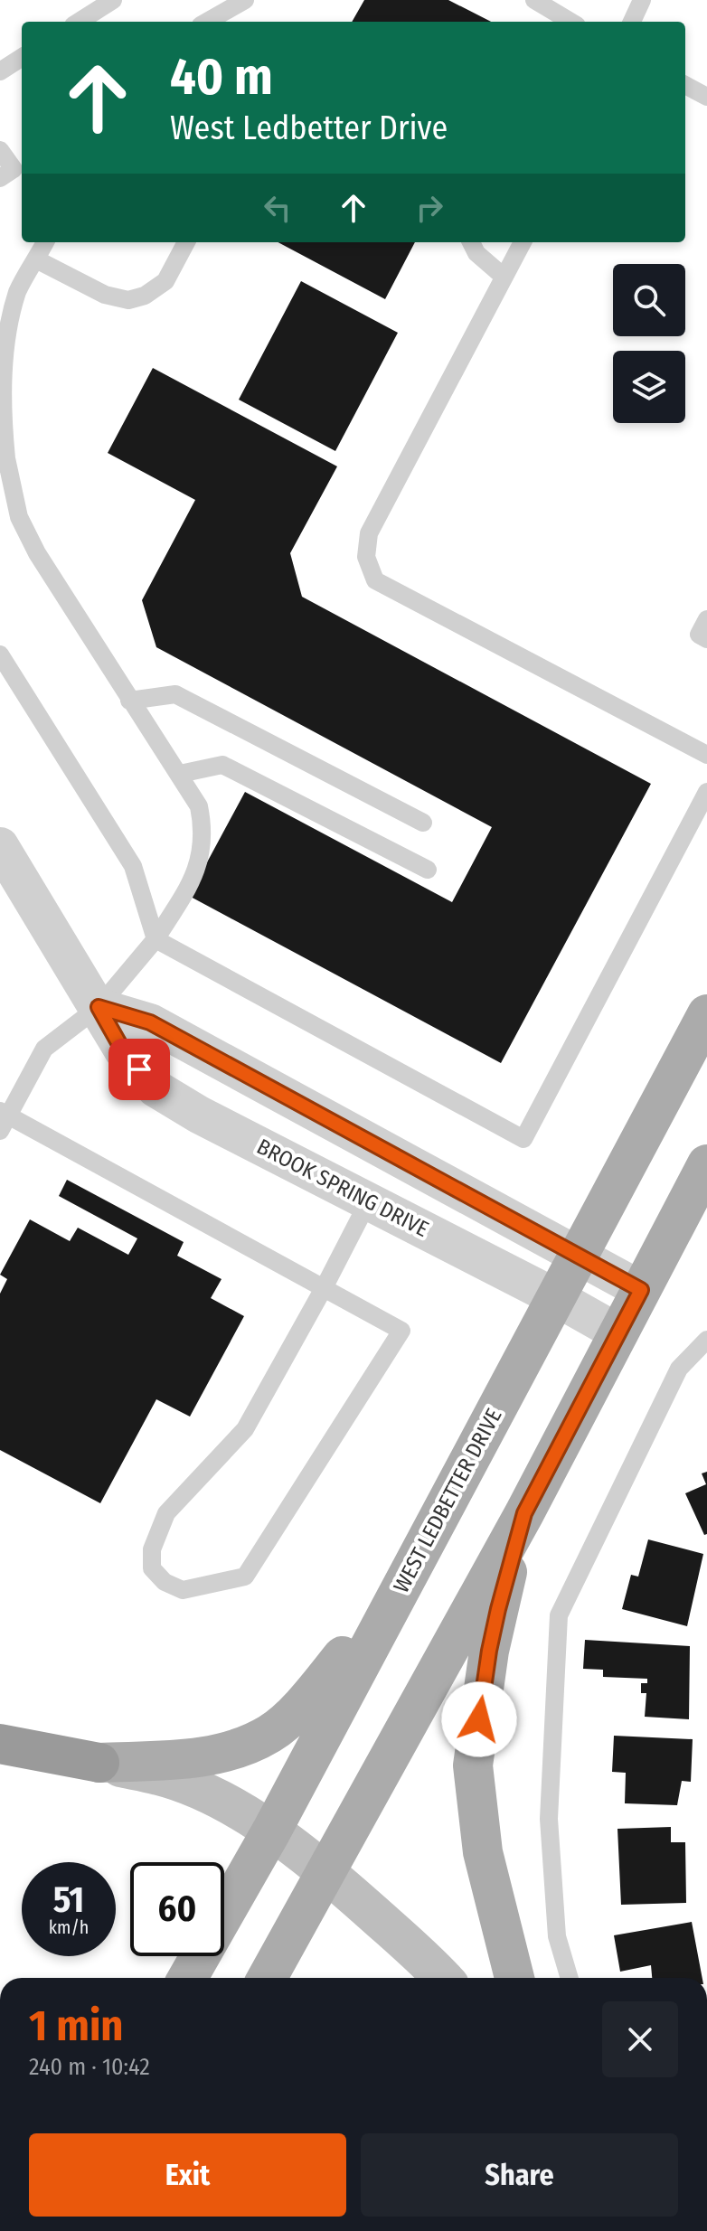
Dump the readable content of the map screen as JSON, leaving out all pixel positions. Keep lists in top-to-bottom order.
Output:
{
  "streets": {
    "main road": ["WEST LEDBETTER DRIVE"],
    "street": ["BROOK SPRING DRIVE"]
  },
  "crossings": [
    ["BROOK SPRING DRIVE", "WEST LEDBETTER DRIVE"]
  ],
  "page": {
    "turn": ["40 m", "West Ledbetter Drive"],
    "speed": "51 km/h",
    "limit": "60",
    "heading": ["1 min", "240 m · 10:42"],
    "buttons": ["Exit", "Share"]
  }
}
